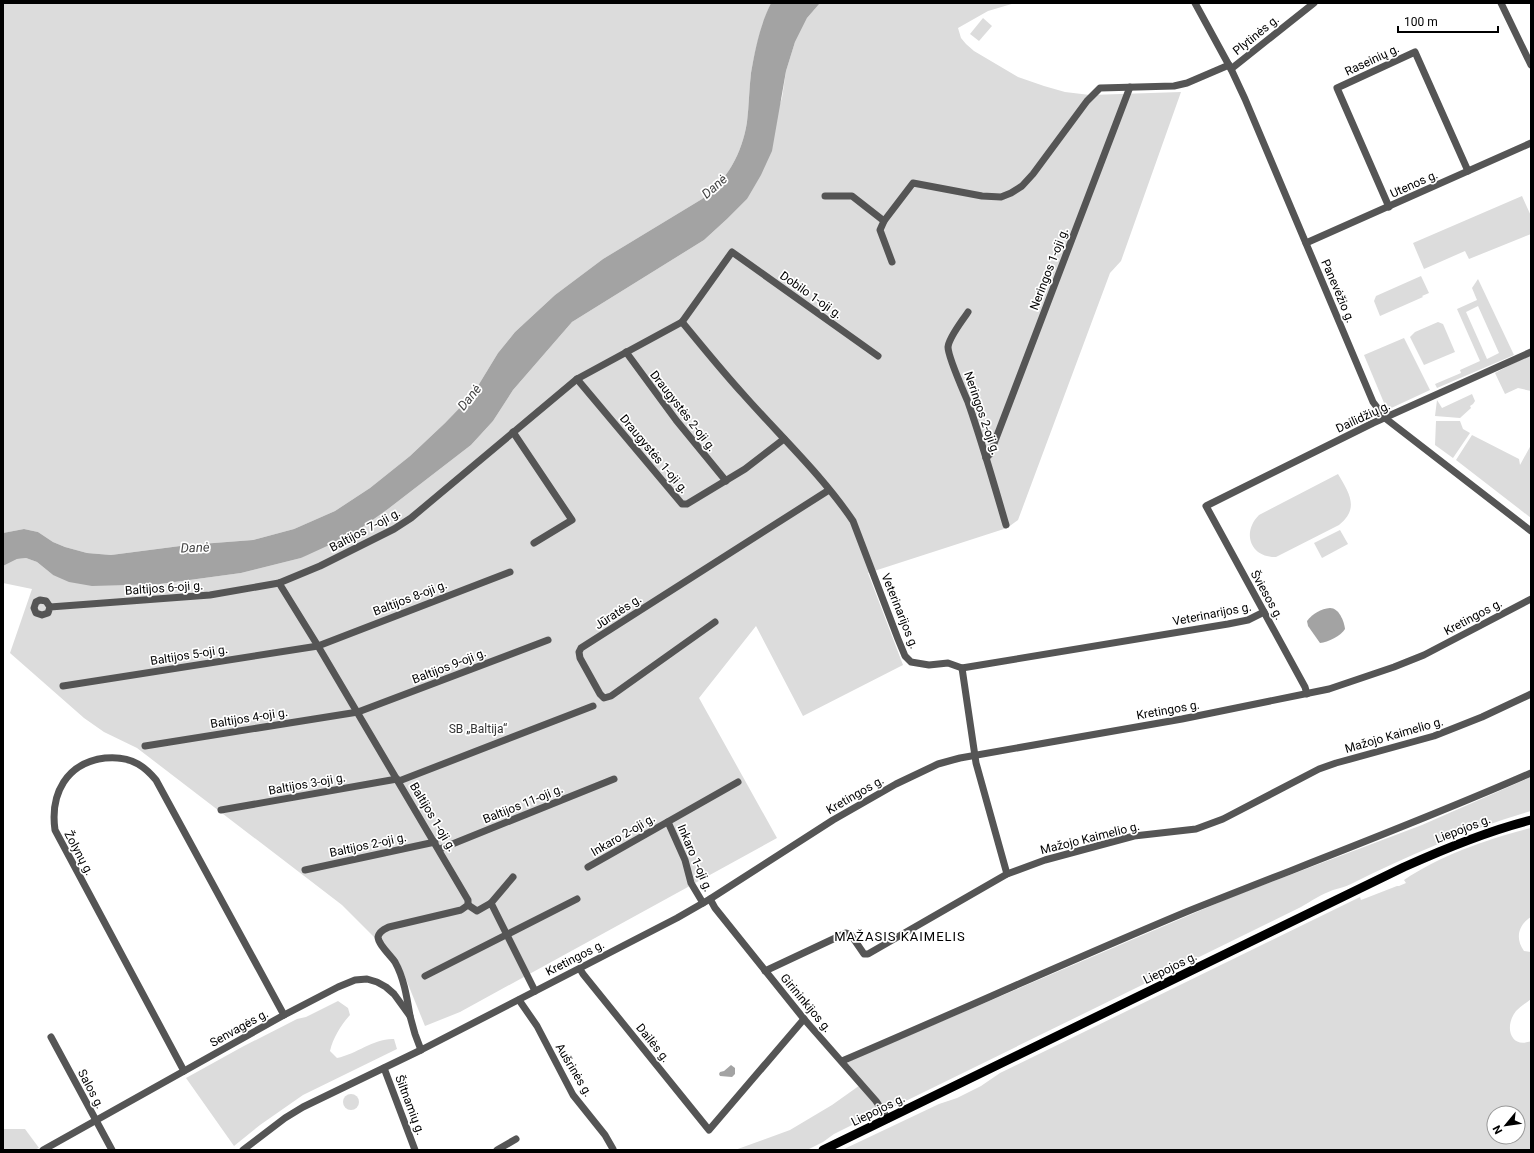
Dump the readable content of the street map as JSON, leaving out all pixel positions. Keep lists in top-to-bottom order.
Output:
{
  "streets": {
    "main road": ["Liepojos g."],
    "street": [
      "Plytinės g.",
      "Raseinių g.",
      "Utenos g.",
      "Neringos 1-oji g.",
      "Panevėžio g.",
      "Dobilo 1-oji g.",
      "Draugystės 2-oji g.",
      "Neringos 2-oji g.",
      "Dailidžių g.",
      "Draugystės 1-oji g.",
      "Baltijos 7-oji g.",
      "Baltijos 6-oji g.",
      "Šviesos g.",
      "Baltijos 8-oji g.",
      "Veterinarijos g.",
      "Jūratės g.",
      "Kretingos g.",
      "Baltijos 5-oji g.",
      "Baltijos 9-oji g.",
      "Baltijos 4-oji g.",
      "Mažojo Kaimelio g.",
      "Baltijos 3-oji g.",
      "Baltijos 11-oji g.",
      "Baltijos 1-oji g.",
      "Inkaro 2-oji g.",
      "Baltijos 2-oji g.",
      "Žolynų g.",
      "Inkaro 1-oji g.",
      "Girininkijos g.",
      "Senvagės g.",
      "Dailės g.",
      "Aušrinės g.",
      "Salos g.",
      "Šiltnamių g."
    ]
  },
  "crossings": [
    ["Plytinės g.", "Neringos 1-oji g."],
    ["Plytinės g.", "Panevėžio g."],
    ["Raseinių g.", "Utenos g."],
    ["Utenos g.", "Panevėžio g."],
    ["Neringos 1-oji g.", "Neringos 2-oji g."],
    ["Panevėžio g.", "Dailidžių g."],
    ["Dobilo 1-oji g.", "Baltijos 7-oji g."],
    ["Dobilo 1-oji g.", "Veterinarijos g."],
    ["Draugystės 2-oji g.", "Draugystės 1-oji g."],
    ["Draugystės 2-oji g.", "Baltijos 7-oji g."],
    ["Dailidžių g.", "Šviesos g."],
    ["Draugystės 1-oji g.", "Baltijos 7-oji g."],
    ["Draugystės 1-oji g.", "Veterinarijos g."],
    ["Baltijos 7-oji g.", "Baltijos 6-oji g."],
    ["Baltijos 7-oji g.", "Veterinarijos g."],
    ["Baltijos 7-oji g.", "Baltijos 1-oji g."],
    ["Baltijos 6-oji g.", "Baltijos 1-oji g."],
    ["Šviesos g.", "Veterinarijos g."],
    ["Šviesos g.", "Kretingos g."],
    ["Baltijos 8-oji g.", "Baltijos 5-oji g."],
    ["Baltijos 8-oji g.", "Baltijos 1-oji g."],
    ["Veterinarijos g.", "Jūratės g."],
    ["Kretingos g.", "Inkaro 1-oji g."],
    ["Kretingos g.", "Girininkijos g."],
    ["Kretingos g.", "Senvagės g."],
    ["Kretingos g.", "Dailės g."],
    ["Kretingos g.", "Aušrinės g."],
    ["Kretingos g.", "Šiltnamių g."],
    ["Baltijos 5-oji g.", "Baltijos 1-oji g."],
    ["Baltijos 9-oji g.", "Baltijos 4-oji g."],
    ["Baltijos 9-oji g.", "Baltijos 1-oji g."],
    ["Baltijos 4-oji g.", "Baltijos 1-oji g."],
    ["Mažojo Kaimelio g.", "Girininkijos g."],
    ["Baltijos 3-oji g.", "Baltijos 1-oji g."],
    ["Baltijos 11-oji g.", "Baltijos 1-oji g."],
    ["Baltijos 1-oji g.", "Baltijos 2-oji g."],
    ["Liepojos g.", "Girininkijos g."],
    ["Inkaro 2-oji g.", "Inkaro 1-oji g."],
    ["Žolynų g.", "Senvagės g."],
    ["Girininkijos g.", "Dailės g."],
    ["Senvagės g.", "Salos g."]
  ],
  "districts": ["MAŽASIS KAIMELIS"],
  "water": ["Danė"],
  "parks": ["SB „Baltija“"],
  "scale_bar": "100 m",
  "north": "bottom left"
}
